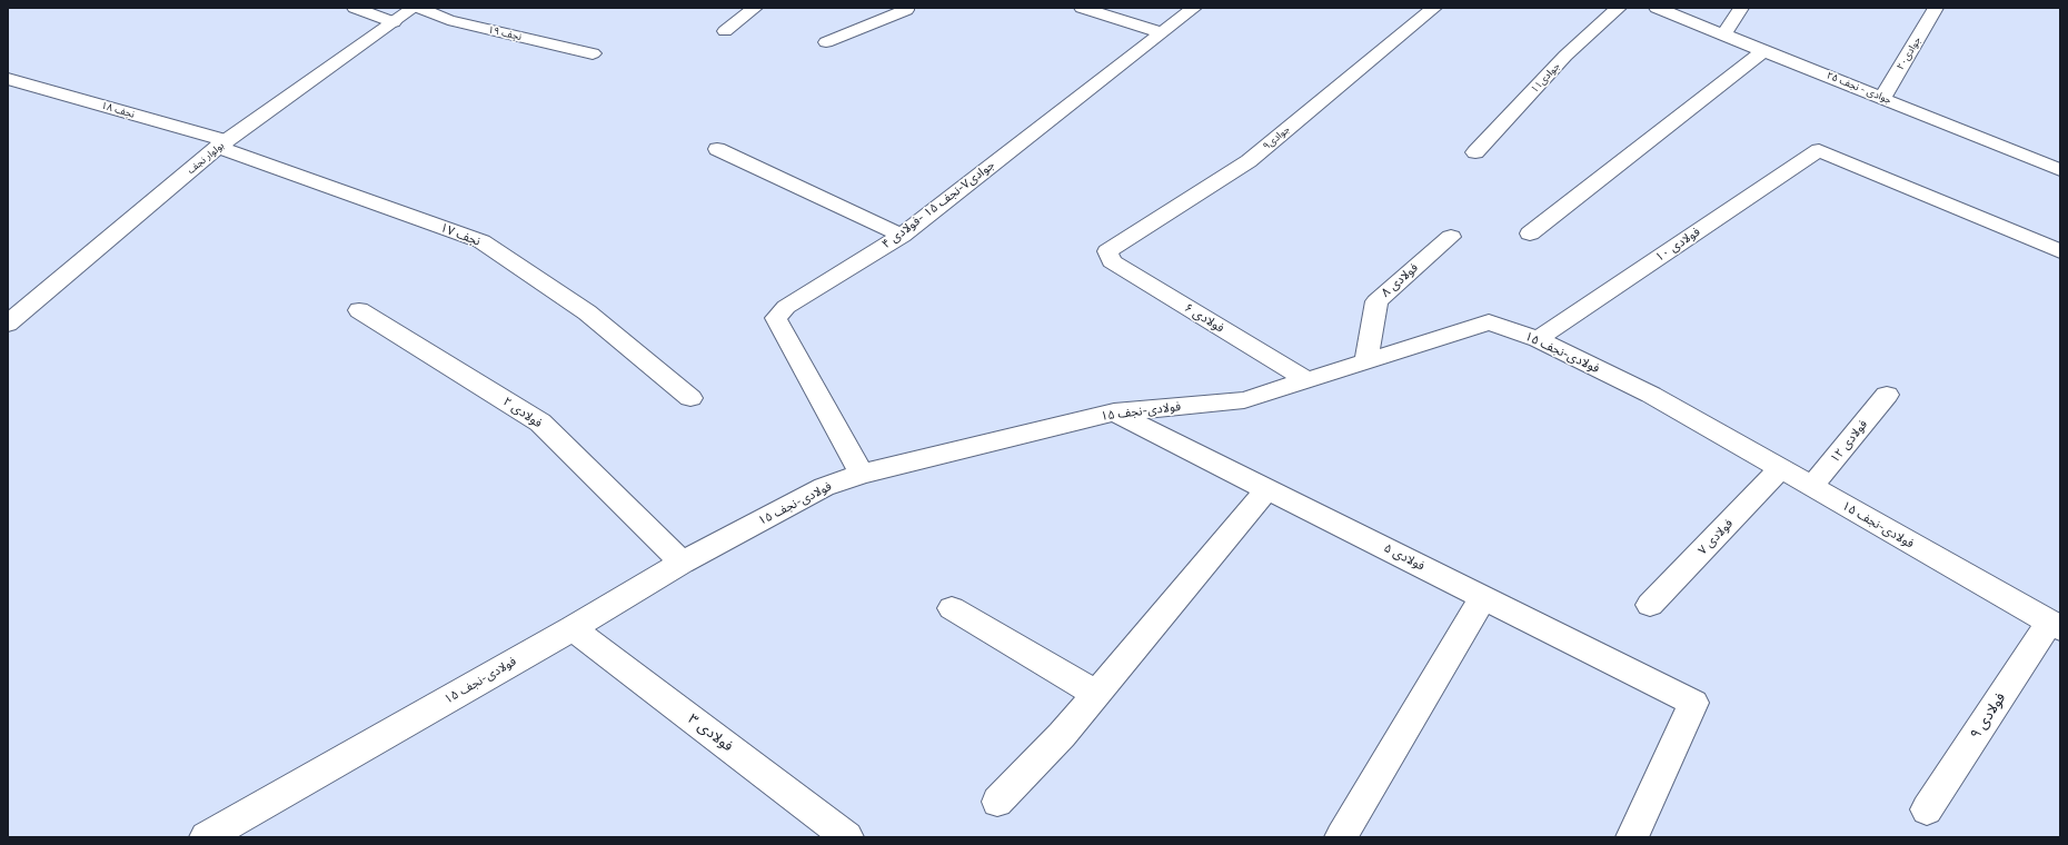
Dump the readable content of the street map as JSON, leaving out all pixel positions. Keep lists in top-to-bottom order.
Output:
{
  "streets": {
    "street": [
      "نجف ۱۹",
      "جوادی۲۰",
      "جوادی۱۱",
      "جوادی - نجف ۲۵",
      "نجف ۱۸",
      "جوادی۹",
      "بولوار نجف",
      "جوادی۷-نجف ۱۵ -فولادی ۴",
      "نجف ۱۷",
      "فولادی ۱۰",
      "فولادی ۸",
      "فولادی ۶",
      "فولادی-نجف ۱۵",
      "فولادی ۲",
      "فولادی ۱۲",
      "فولادی ۷",
      "فولادی ۵",
      "فولادی ۹",
      "فولادی ۳"
    ]
  },
  "crossings": [
    ["جوادی۲۰", "جوادی - نجف ۲۵"],
    ["نجف ۱۸", "بولوار نجف"],
    ["نجف ۱۸", "نجف ۱۷"],
    ["جوادی۹", "فولادی ۶"],
    ["بولوار نجف", "نجف ۱۷"],
    ["جوادی۷-نجف ۱۵ -فولادی ۴", "فولادی-نجف ۱۵"],
    ["فولادی ۱۰", "فولادی-نجف ۱۵"],
    ["فولادی ۸", "فولادی-نجف ۱۵"],
    ["فولادی ۶", "فولادی-نجف ۱۵"],
    ["فولادی-نجف ۱۵", "فولادی ۲"],
    ["فولادی-نجف ۱۵", "فولادی ۱۲"],
    ["فولادی-نجف ۱۵", "فولادی ۷"],
    ["فولادی-نجف ۱۵", "فولادی ۵"],
    ["فولادی-نجف ۱۵", "فولادی ۹"],
    ["فولادی-نجف ۱۵", "فولادی ۳"]
  ]
}
